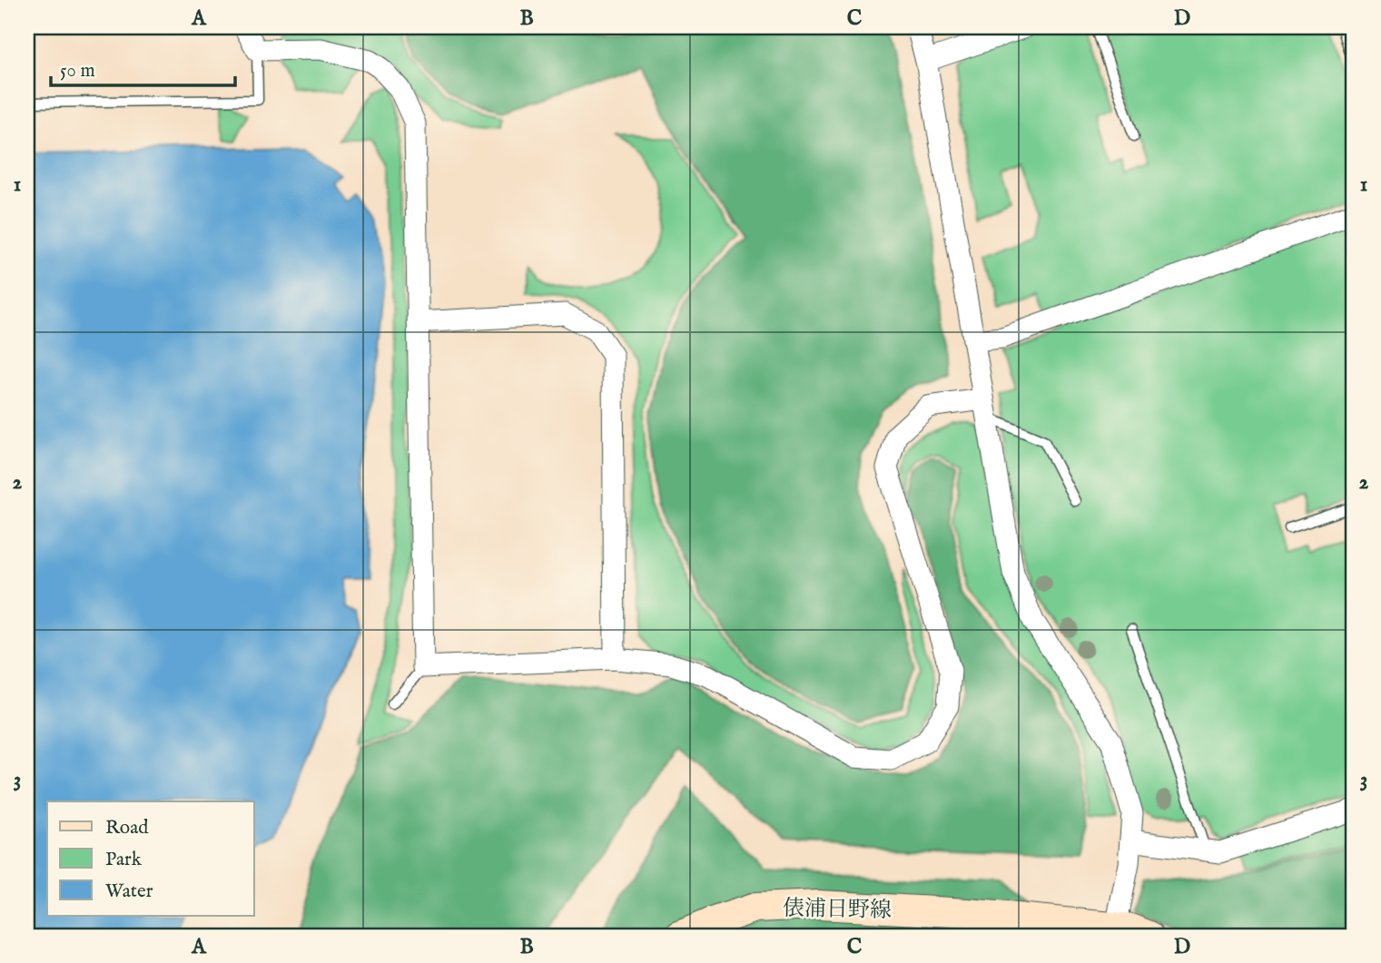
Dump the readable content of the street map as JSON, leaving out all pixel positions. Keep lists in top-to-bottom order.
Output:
{
  "streets": {
    "main road": ["俵浦日野線"]
  },
  "legend": ["Road", "Park", "Water"],
  "scale_bar": "50 m",
  "grid": {
    "columns": [
      "A",
      "B",
      "C",
      "D"
    ],
    "rows": ["1", "2", "3"]
  }
}
